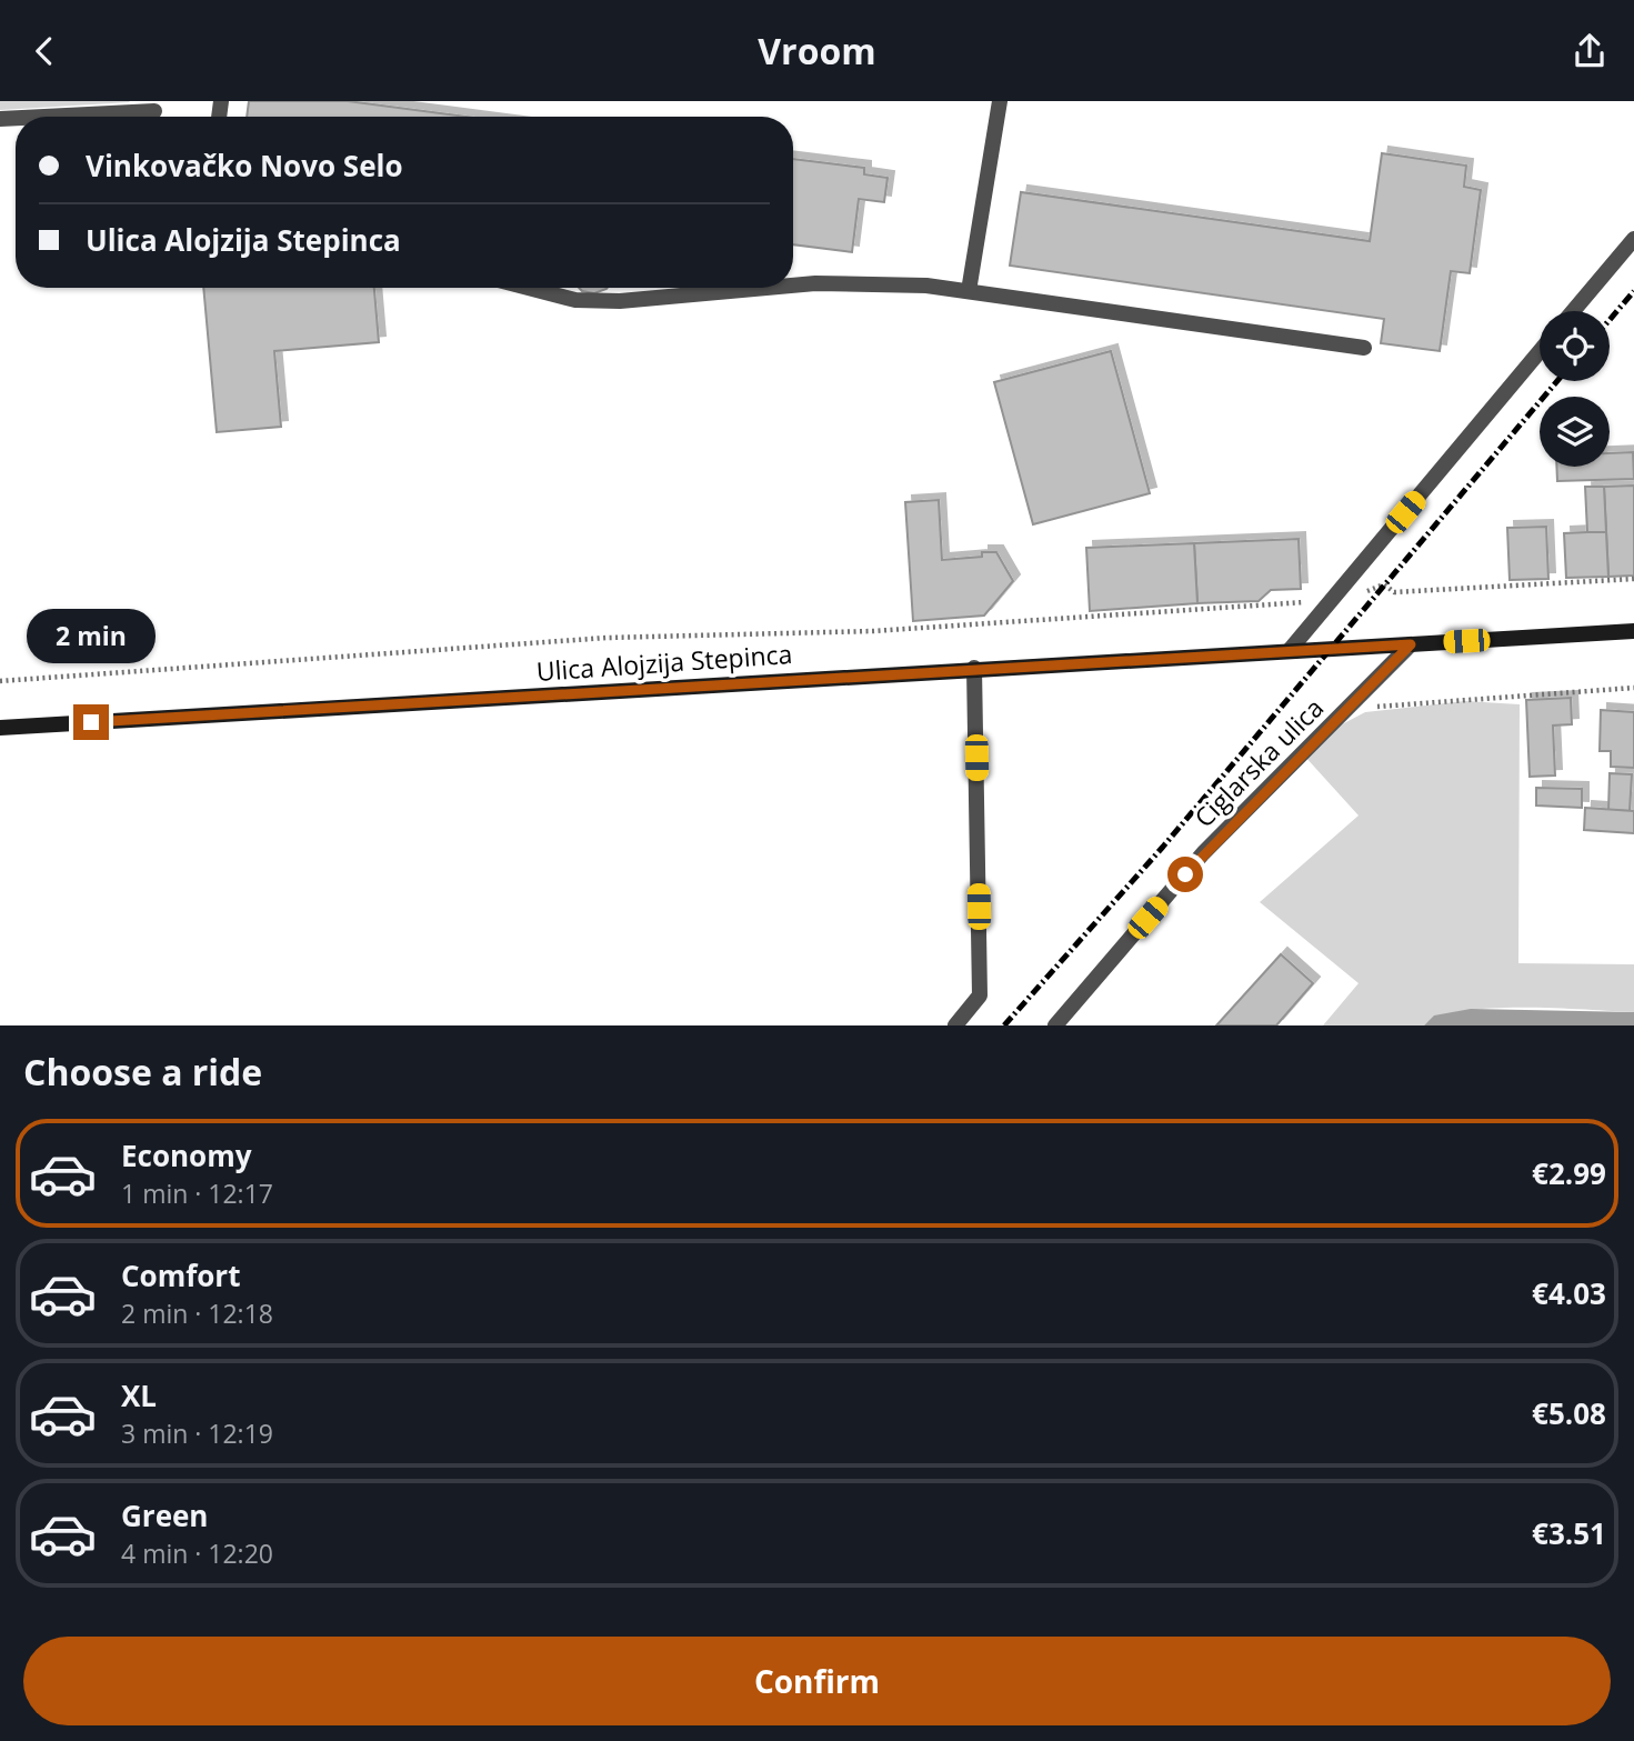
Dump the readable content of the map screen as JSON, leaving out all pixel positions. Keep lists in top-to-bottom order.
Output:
{
  "streets": {
    "main road": ["Ulica Alojzija Stepinca"],
    "street": ["Ciglarska ulica"]
  },
  "crossings": [
    ["Ulica Alojzija Stepinca", "Ciglarska ulica"]
  ],
  "page": {
    "header": "Vroom",
    "banner": ["Vinkovačko Novo Selo", "Ulica Alojzija Stepinca"],
    "bubble": "2 min",
    "heading": "Choose a ride",
    "list": [
      {
        "name": "Economy",
        "note": "1 min · 12:17",
        "value": "€2.99"
      },
      {
        "name": "Comfort",
        "note": "2 min · 12:18",
        "value": "€4.03"
      },
      {
        "name": "XL",
        "note": "3 min · 12:19",
        "value": "€5.08"
      },
      {
        "name": "Green",
        "note": "4 min · 12:20",
        "value": "€3.51"
      }
    ],
    "buttons": "Confirm"
  }
}
